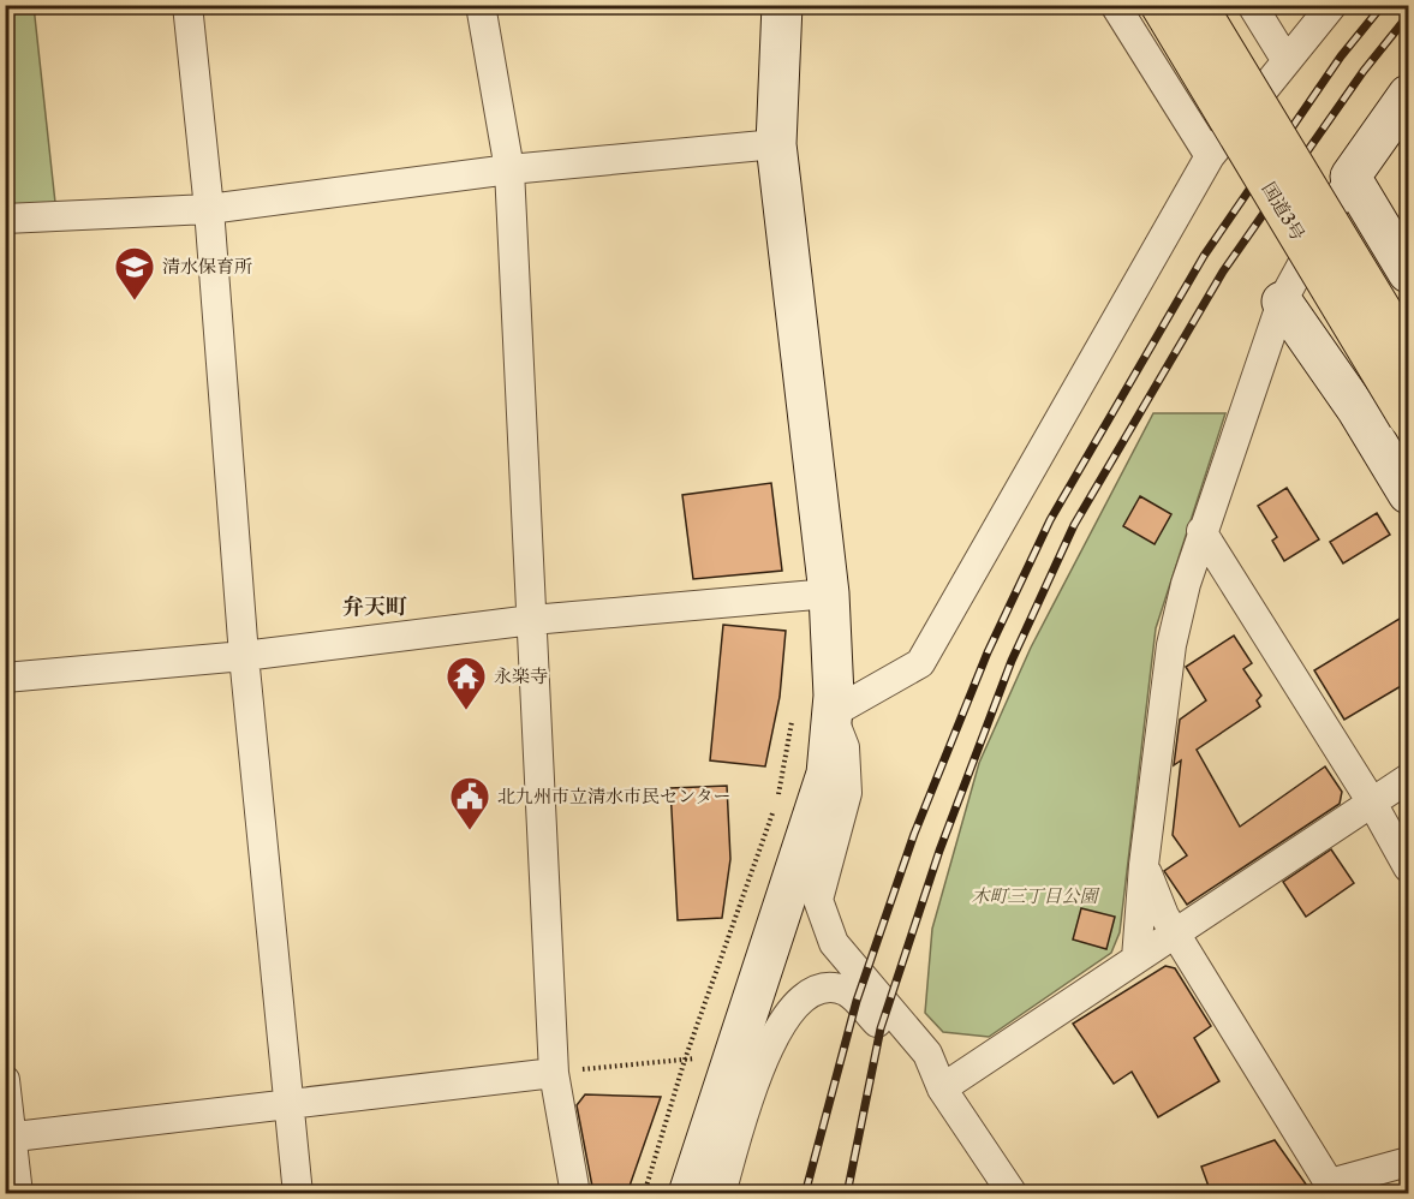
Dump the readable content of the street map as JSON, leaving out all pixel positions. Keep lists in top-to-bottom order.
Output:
{
  "streets": {
    "highway": ["国道3号"]
  },
  "districts": ["弁天町"],
  "parks": ["木町三丁目公園"],
  "places": {
    "school or university": ["清水保育所"],
    "temple": ["永楽寺"],
    "public building": ["北九州市立清水市民センター"]
  }
}
